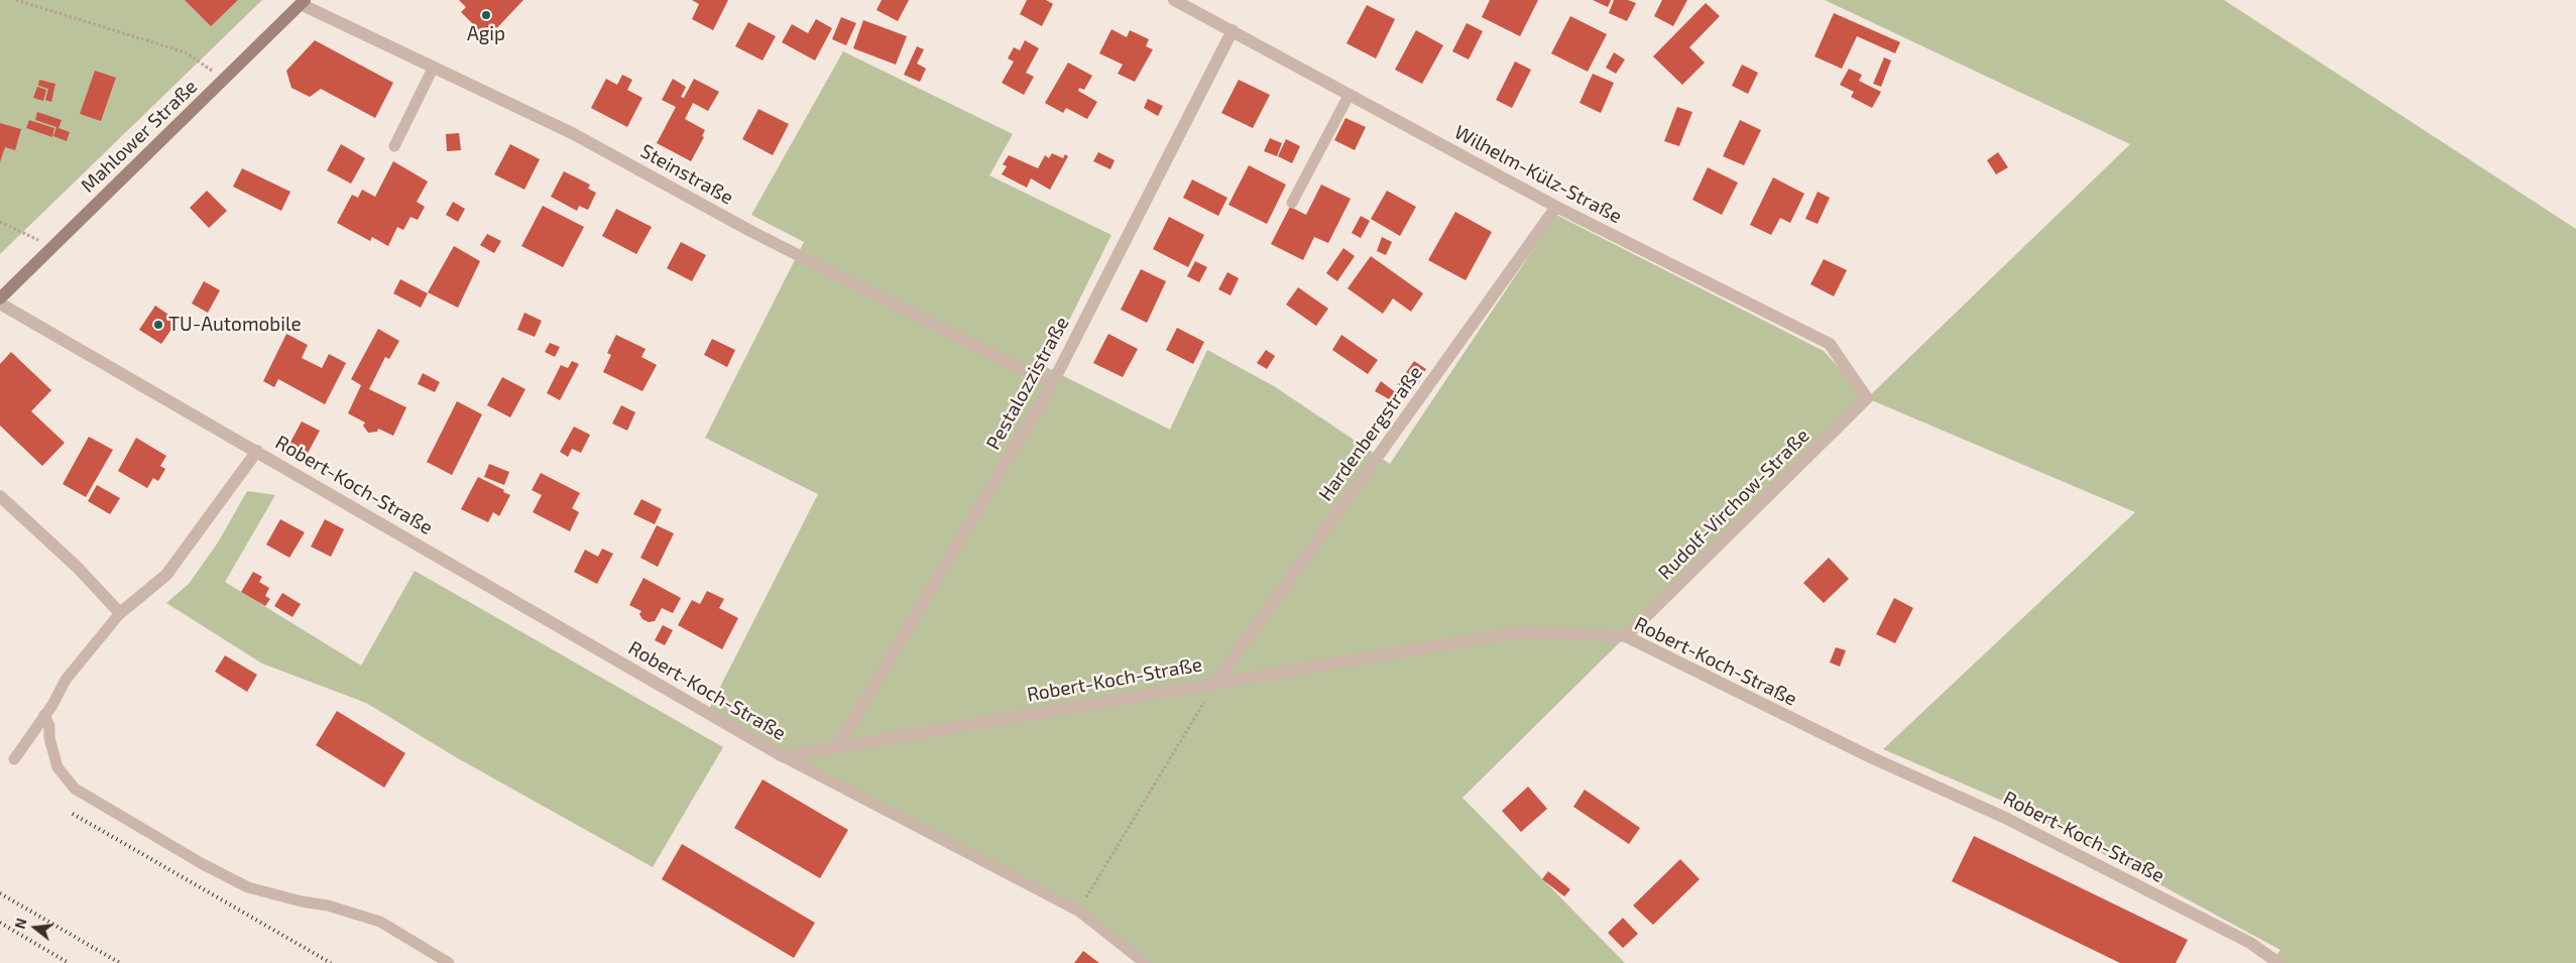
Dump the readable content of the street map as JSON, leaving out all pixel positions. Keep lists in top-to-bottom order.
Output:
{
  "streets": {
    "main road": ["Mahlower Straße"],
    "street": [
      "Steinstraße",
      "Wilhelm-Külz-Straße",
      "Pestalozzistraße",
      "Hardenbergstraße",
      "Robert-Koch-Straße",
      "Rudolf-Virchow-Straße"
    ]
  },
  "crossings": [
    ["Mahlower Straße", "Steinstraße"],
    ["Steinstraße", "Pestalozzistraße"],
    ["Wilhelm-Külz-Straße", "Pestalozzistraße"],
    ["Wilhelm-Külz-Straße", "Hardenbergstraße"],
    ["Wilhelm-Külz-Straße", "Rudolf-Virchow-Straße"],
    ["Pestalozzistraße", "Robert-Koch-Straße"],
    ["Hardenbergstraße", "Robert-Koch-Straße"],
    ["Robert-Koch-Straße", "Rudolf-Virchow-Straße"]
  ],
  "places": ["Agip", "TU-Automobile"],
  "north": "left"
}
